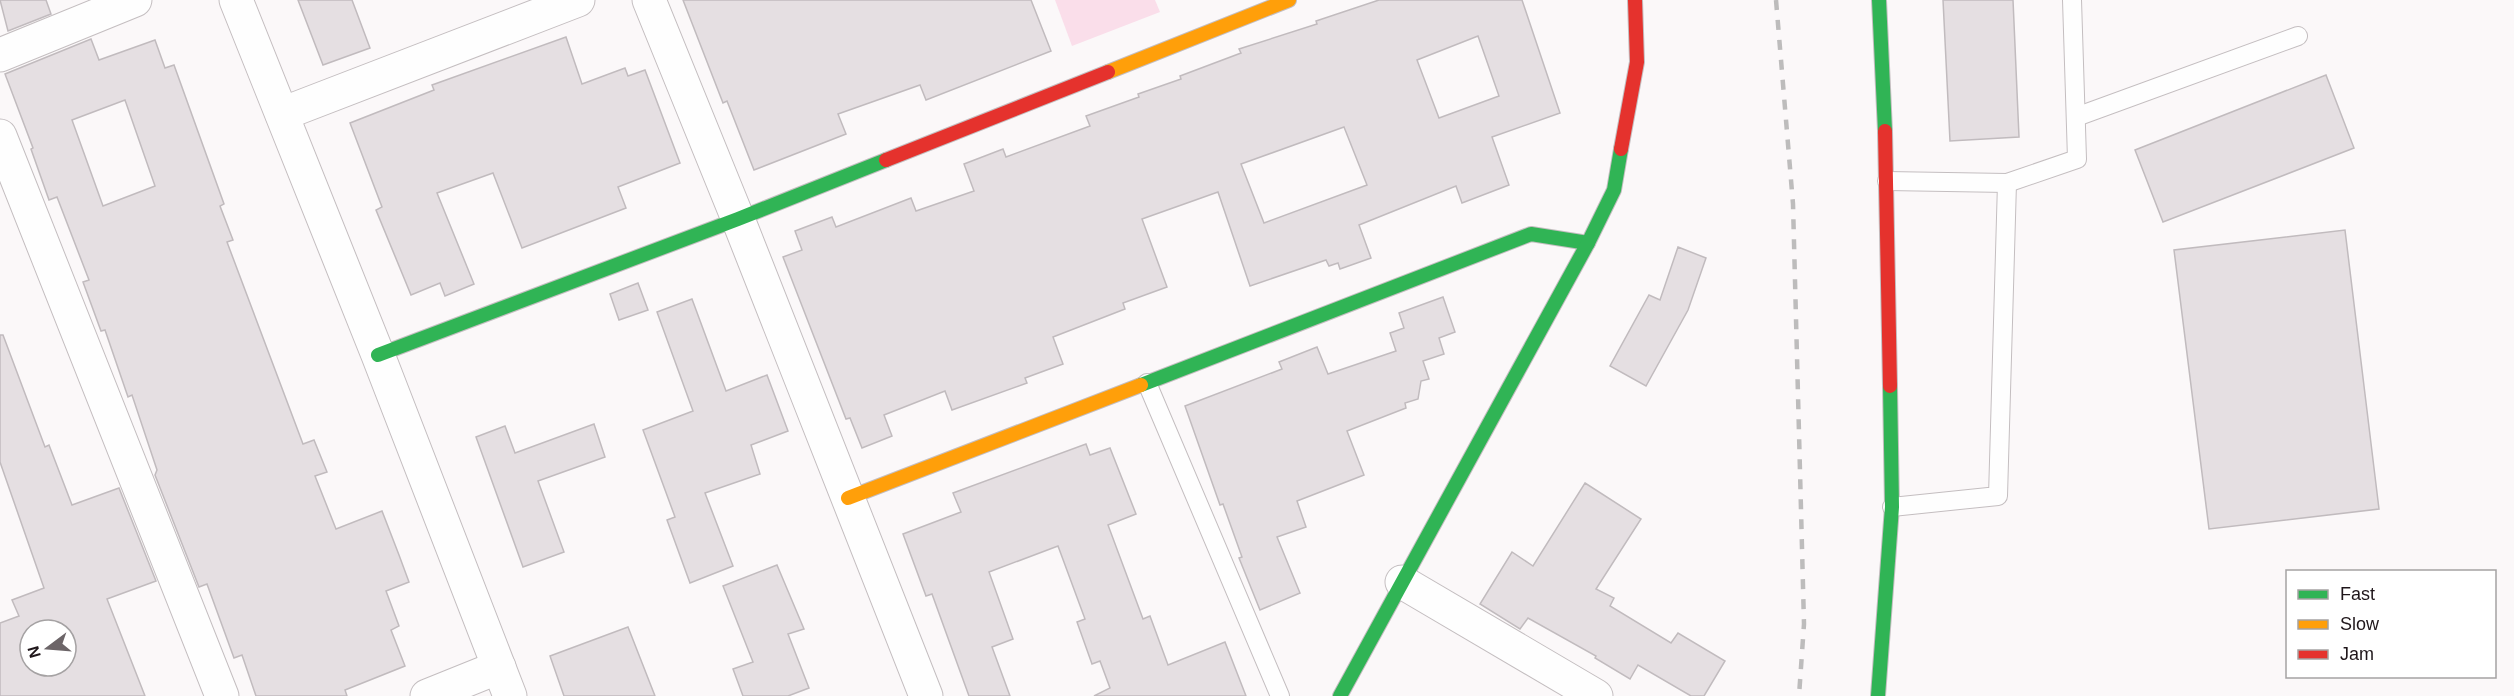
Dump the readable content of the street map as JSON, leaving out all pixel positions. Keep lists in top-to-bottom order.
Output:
{
  "legend": ["Fast", "Slow", "Jam"],
  "north": "left"
}
